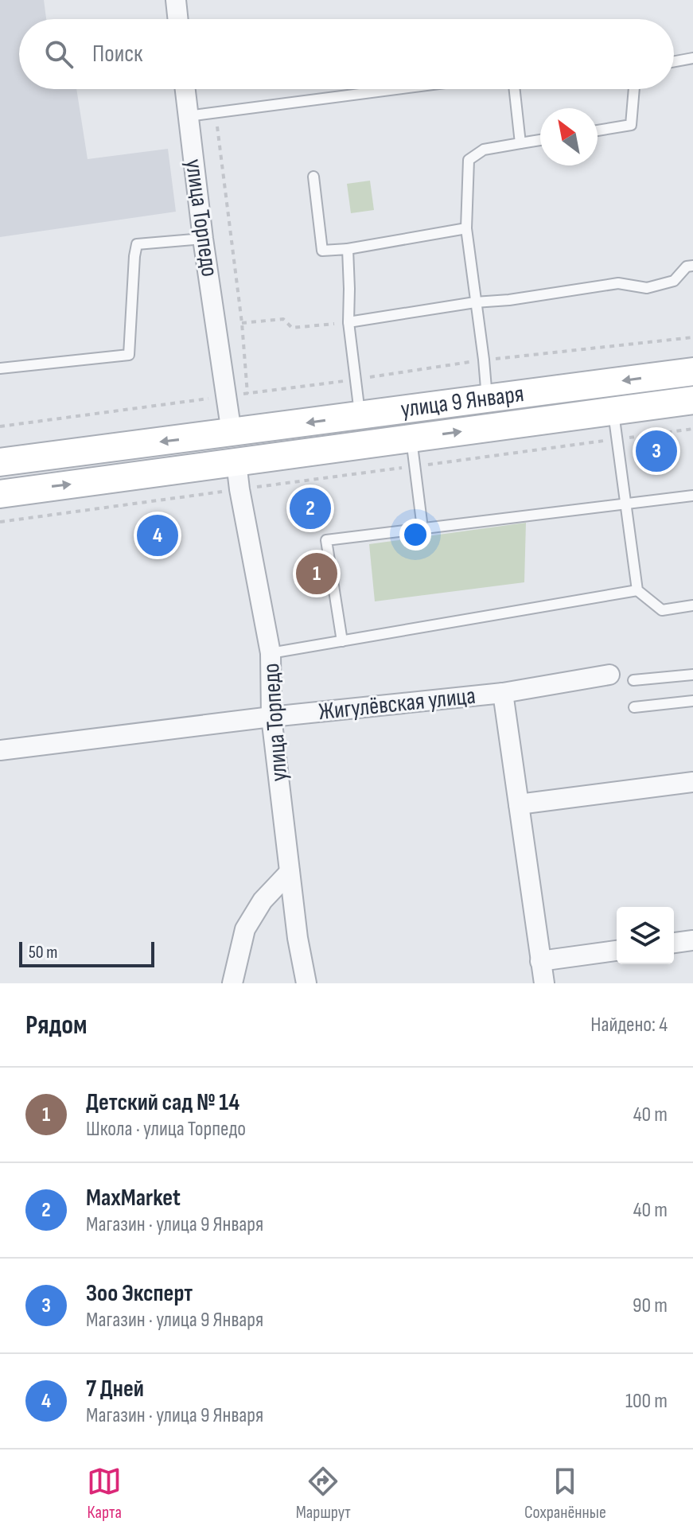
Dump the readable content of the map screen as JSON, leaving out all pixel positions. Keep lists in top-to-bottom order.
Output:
{
  "streets": {
    "main road": ["улица 9 Января"],
    "street": ["улица Торпедо", "Жигулёвская улица"]
  },
  "crossings": [
    ["улица Торпедо", "улица 9 Января"],
    ["улица Торпедо", "Жигулёвская улица"]
  ],
  "scale_bar": "50 m",
  "north": "top left",
  "page": {
    "search": "Поиск",
    "pins": [
      "3",
      "2",
      "4",
      "1"
    ],
    "scale": "50 m",
    "heading": ["Рядом", "Найдено: 4"],
    "list": [
      {
        "mark": "1",
        "name": "Детский сад № 14",
        "note": "Школа · улица Торпедо",
        "value": "40 m"
      },
      {
        "mark": "2",
        "name": "MaxMarket",
        "note": "Магазин · улица 9 Января",
        "value": "40 m"
      },
      {
        "mark": "3",
        "name": "Зоо Эксперт",
        "note": "Магазин · улица 9 Января",
        "value": "90 m"
      },
      {
        "mark": "4",
        "name": "7 Дней",
        "note": "Магазин · улица 9 Января",
        "value": "100 m"
      }
    ],
    "nav": ["Карта", "Маршрут", "Сохранённые"]
  }
}
